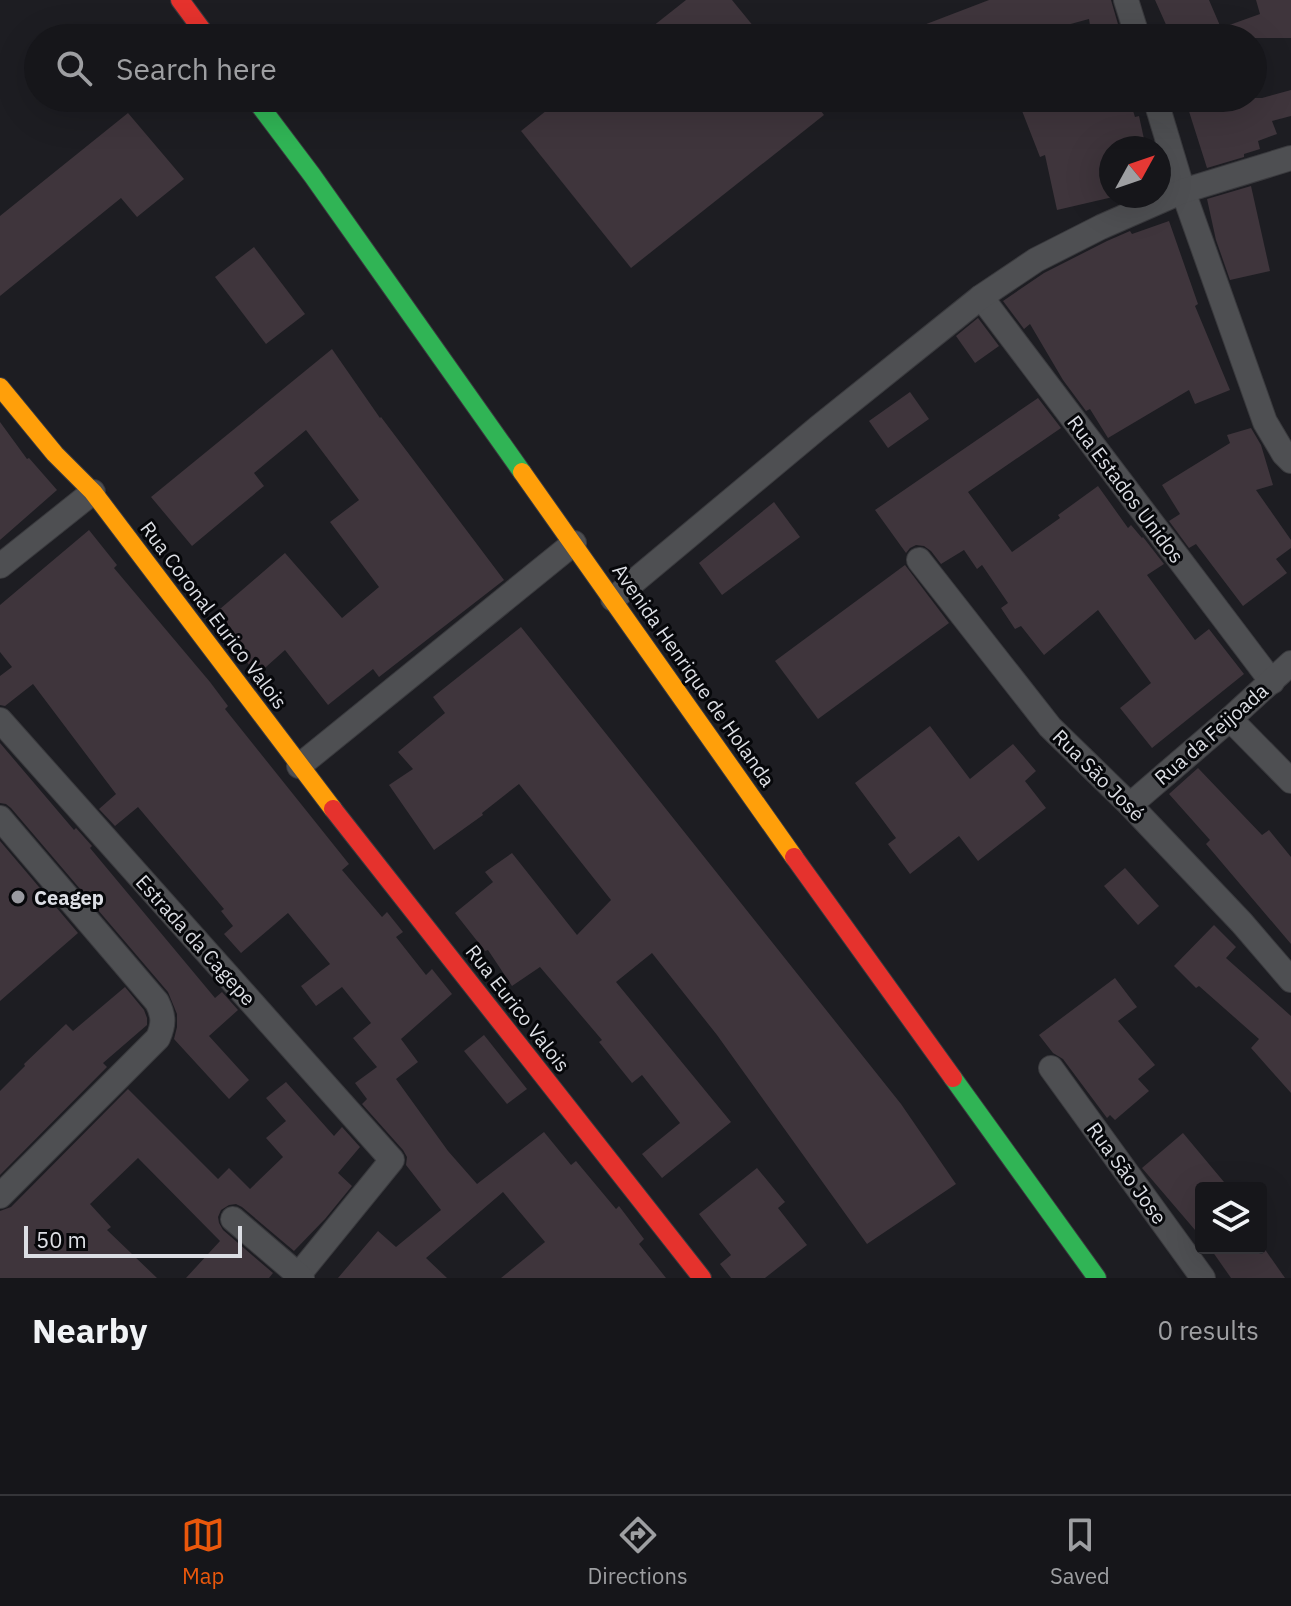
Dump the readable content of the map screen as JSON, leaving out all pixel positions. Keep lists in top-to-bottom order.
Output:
{
  "streets": {
    "main road": ["Rua Coronal Eurico Valois", "Avenida Henrique de Holanda", "Rua Eurico Valois"],
    "street": [
      "Rua Estados Unidos",
      "Rua da Feijoada",
      "Rua São José",
      "Estrada da Cagepe",
      "Rua São Jose"
    ]
  },
  "crossings": [
    ["Rua Estados Unidos", "Rua da Feijoada"],
    ["Rua Coronal Eurico Valois", "Rua Eurico Valois"],
    ["Rua da Feijoada", "Rua São José"]
  ],
  "places": ["Ceagep"],
  "scale_bar": "50 m",
  "north": "top right",
  "page": {
    "search": "Search here",
    "scale": "50 m",
    "heading": ["Nearby", "0 results"],
    "nav": ["Map", "Directions", "Saved"]
  }
}
